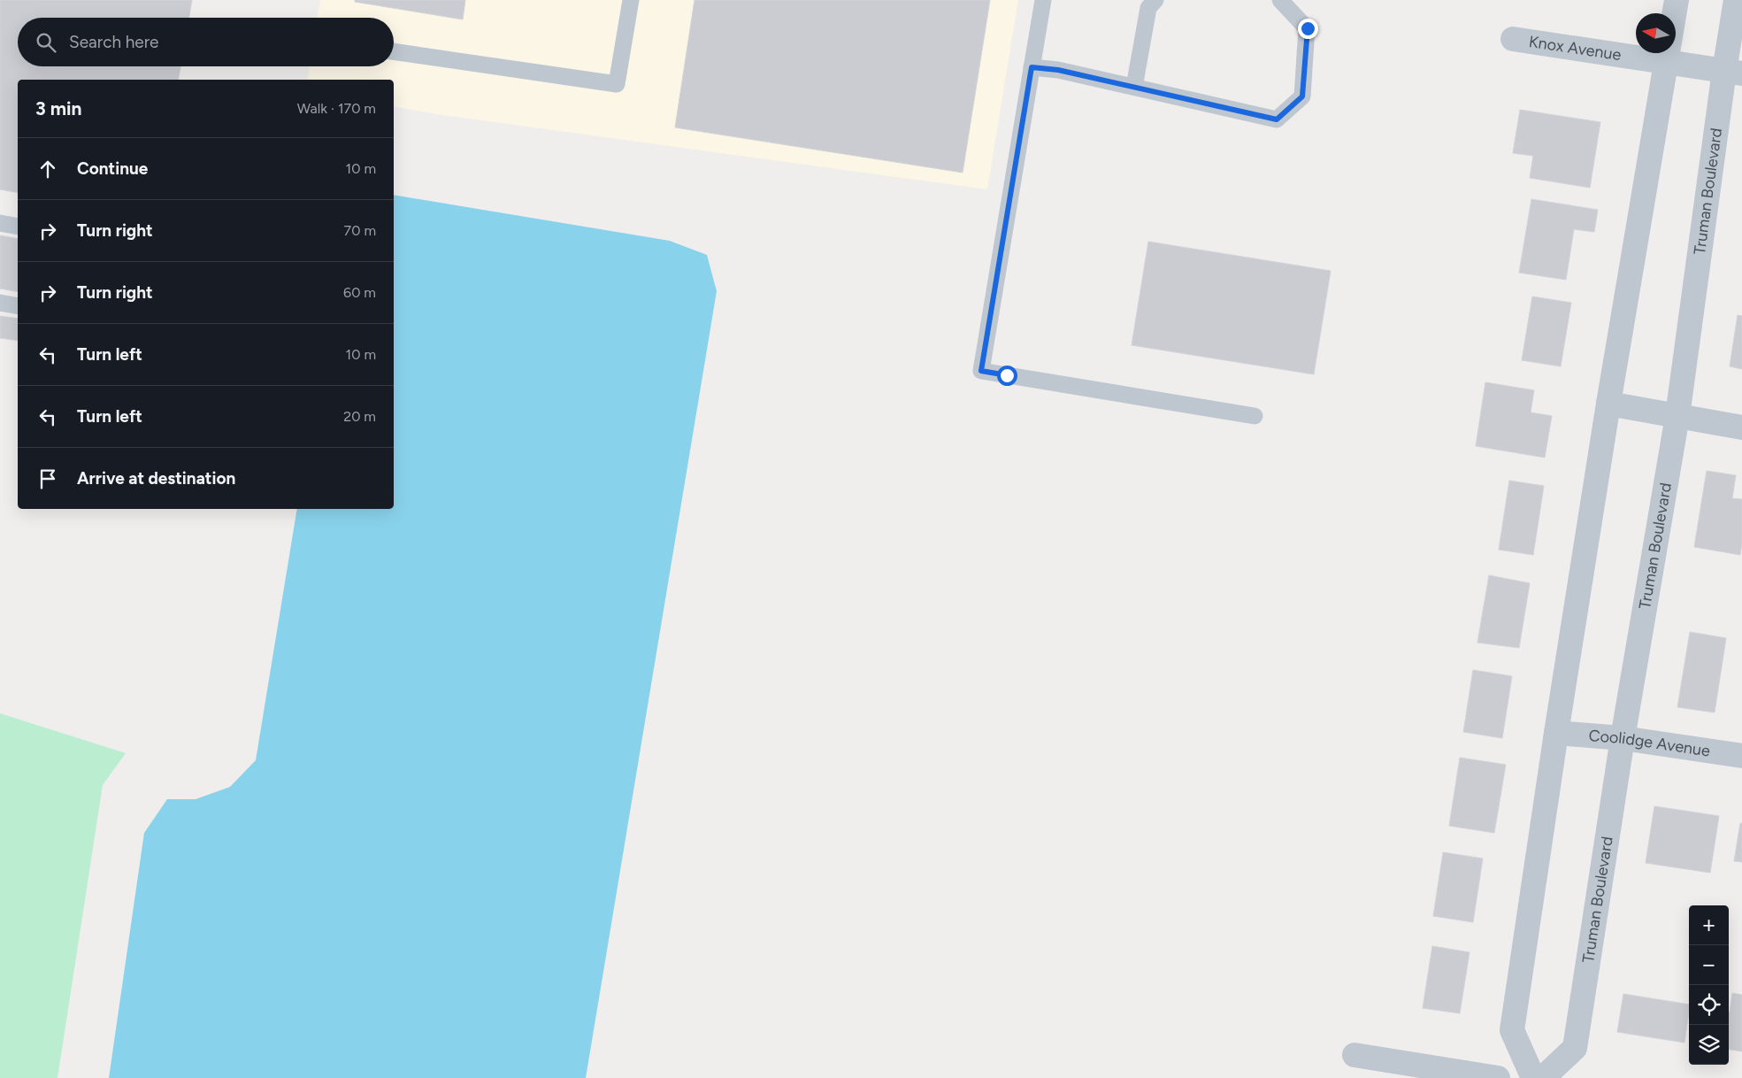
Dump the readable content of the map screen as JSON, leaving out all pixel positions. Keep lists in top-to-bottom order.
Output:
{
  "streets": {
    "street": ["Knox Avenue", "Truman Boulevard", "Coolidge Avenue"]
  },
  "crossings": [
    ["Knox Avenue", "Truman Boulevard"],
    ["Truman Boulevard", "Coolidge Avenue"]
  ],
  "north": "left",
  "page": {
    "search": "Search here",
    "heading": ["3 min", "Walk · 170 m"],
    "list": [
      ["Continue", "10 m"],
      ["Turn right", "70 m"],
      ["Turn right", "60 m"],
      ["Turn left", "10 m"],
      ["Turn left", "20 m"],
      "Arrive at destination"
    ],
    "map_buttons": ["+", "−"]
  }
}
